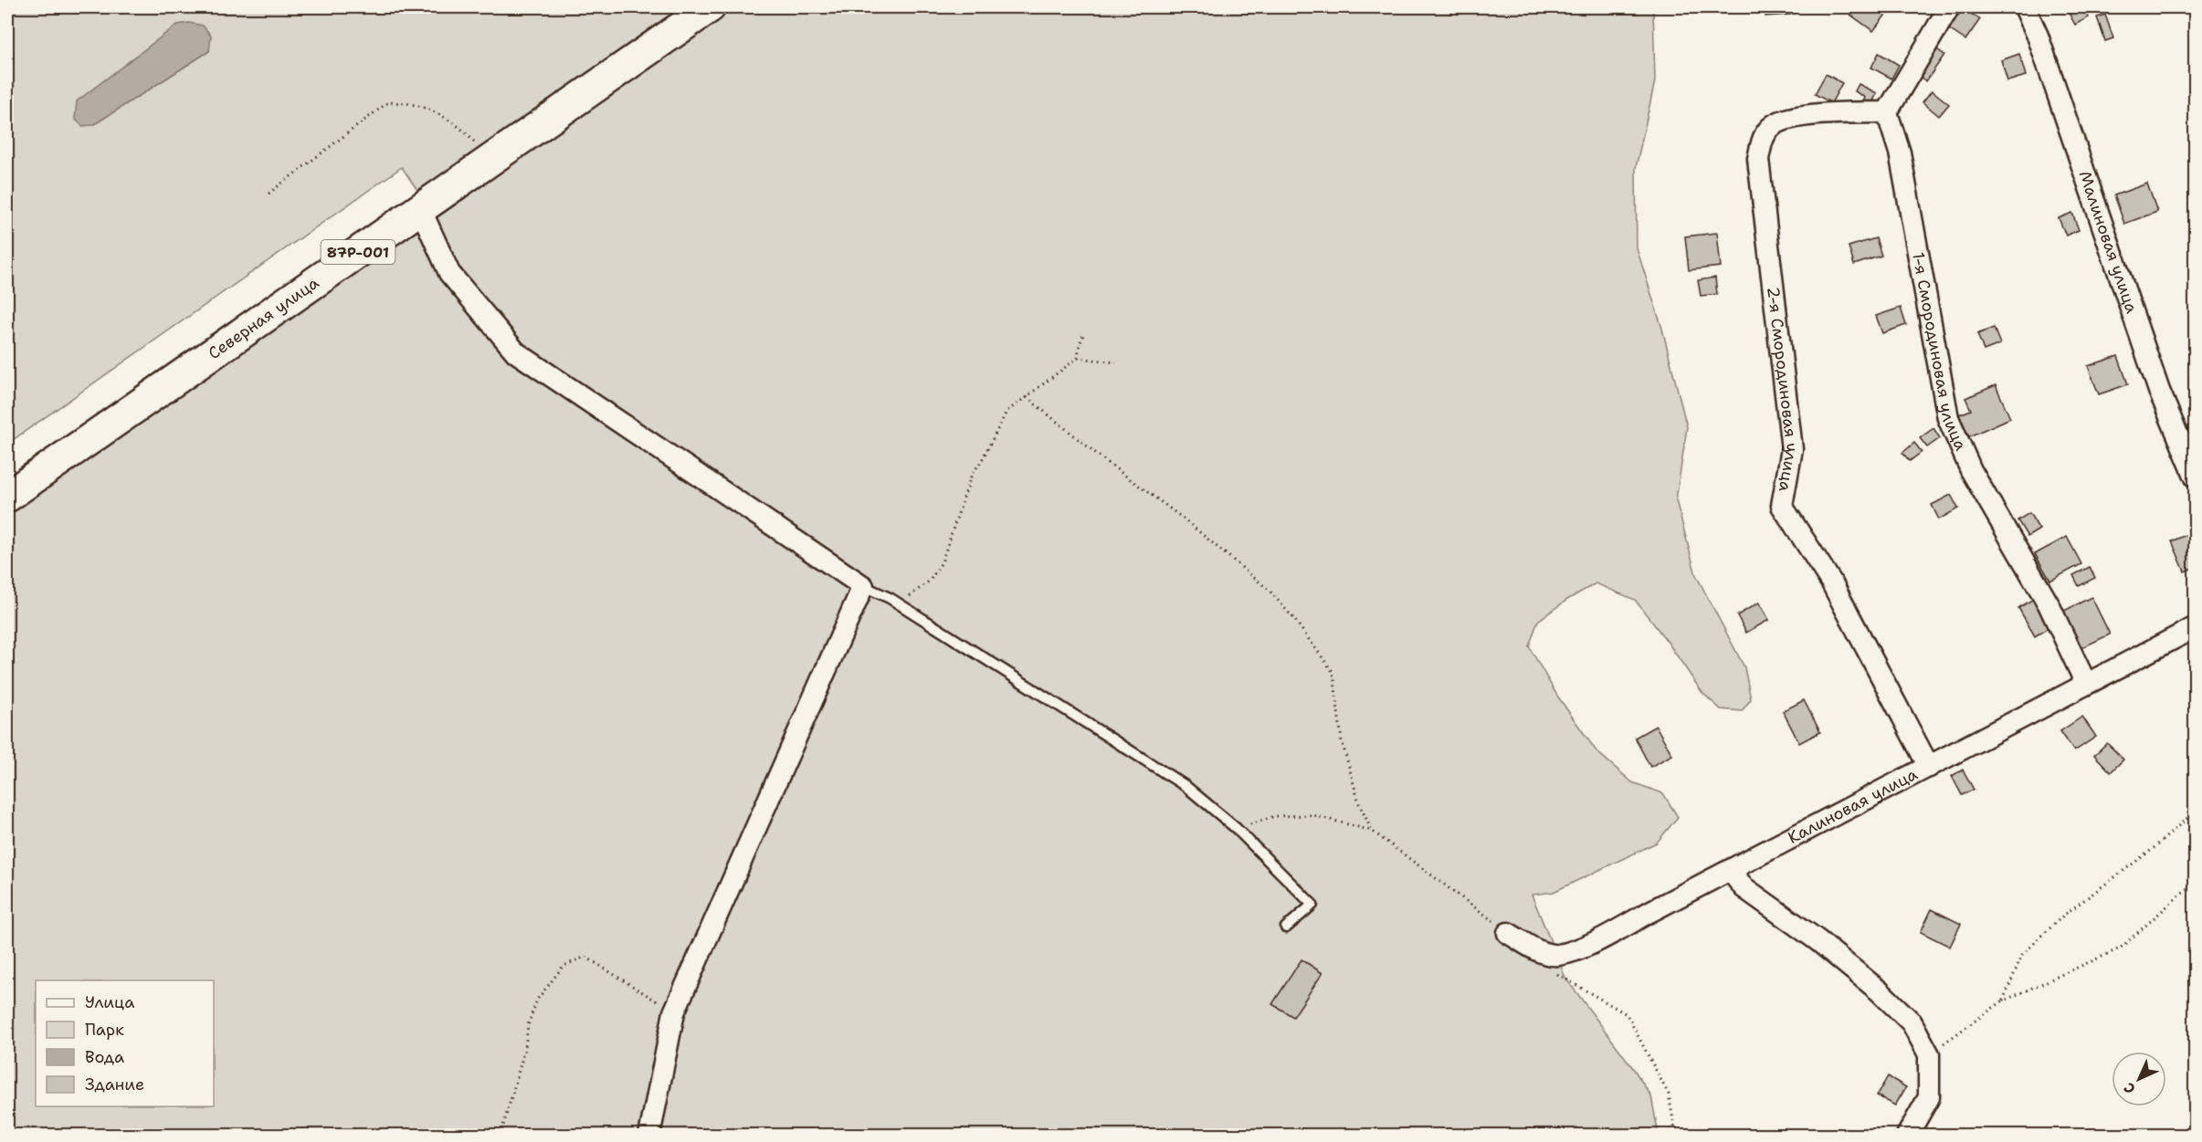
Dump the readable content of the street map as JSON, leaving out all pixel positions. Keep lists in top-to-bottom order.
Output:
{
  "streets": {
    "main road": ["87Р-001", "Северная улица"],
    "street": [
      "Малиновая улица",
      "1-я Смородиновая улица",
      "2-я Смородиновая улица",
      "Калиновая улица"
    ]
  },
  "crossings": [
    ["1-я Смородиновая улица", "2-я Смородиновая улица"],
    ["1-я Смородиновая улица", "Калиновая улица"],
    ["2-я Смородиновая улица", "Калиновая улица"]
  ],
  "legend": [
    "Улица",
    "Парк",
    "Вода",
    "Здание"
  ],
  "north": "bottom left"
}
